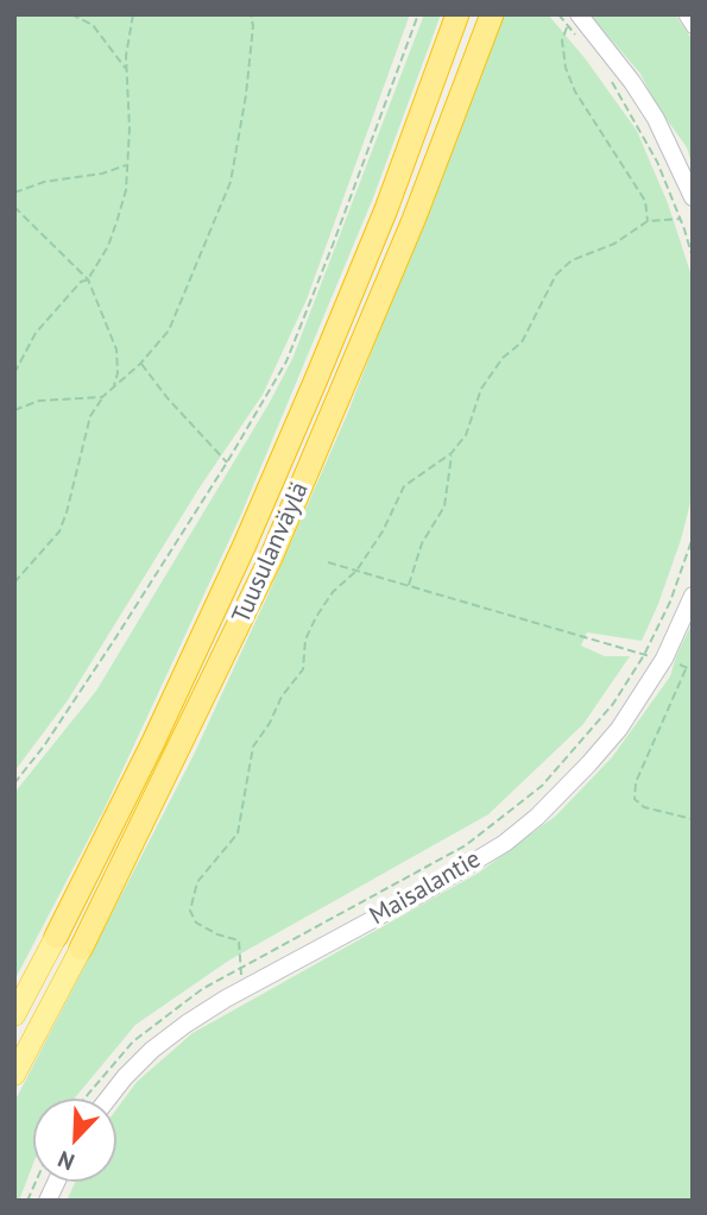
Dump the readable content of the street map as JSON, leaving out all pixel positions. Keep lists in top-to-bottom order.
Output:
{
  "streets": {
    "highway": ["Tuusulanväylä"],
    "main road": ["Maisalantie"]
  },
  "north": "bottom left"
}
